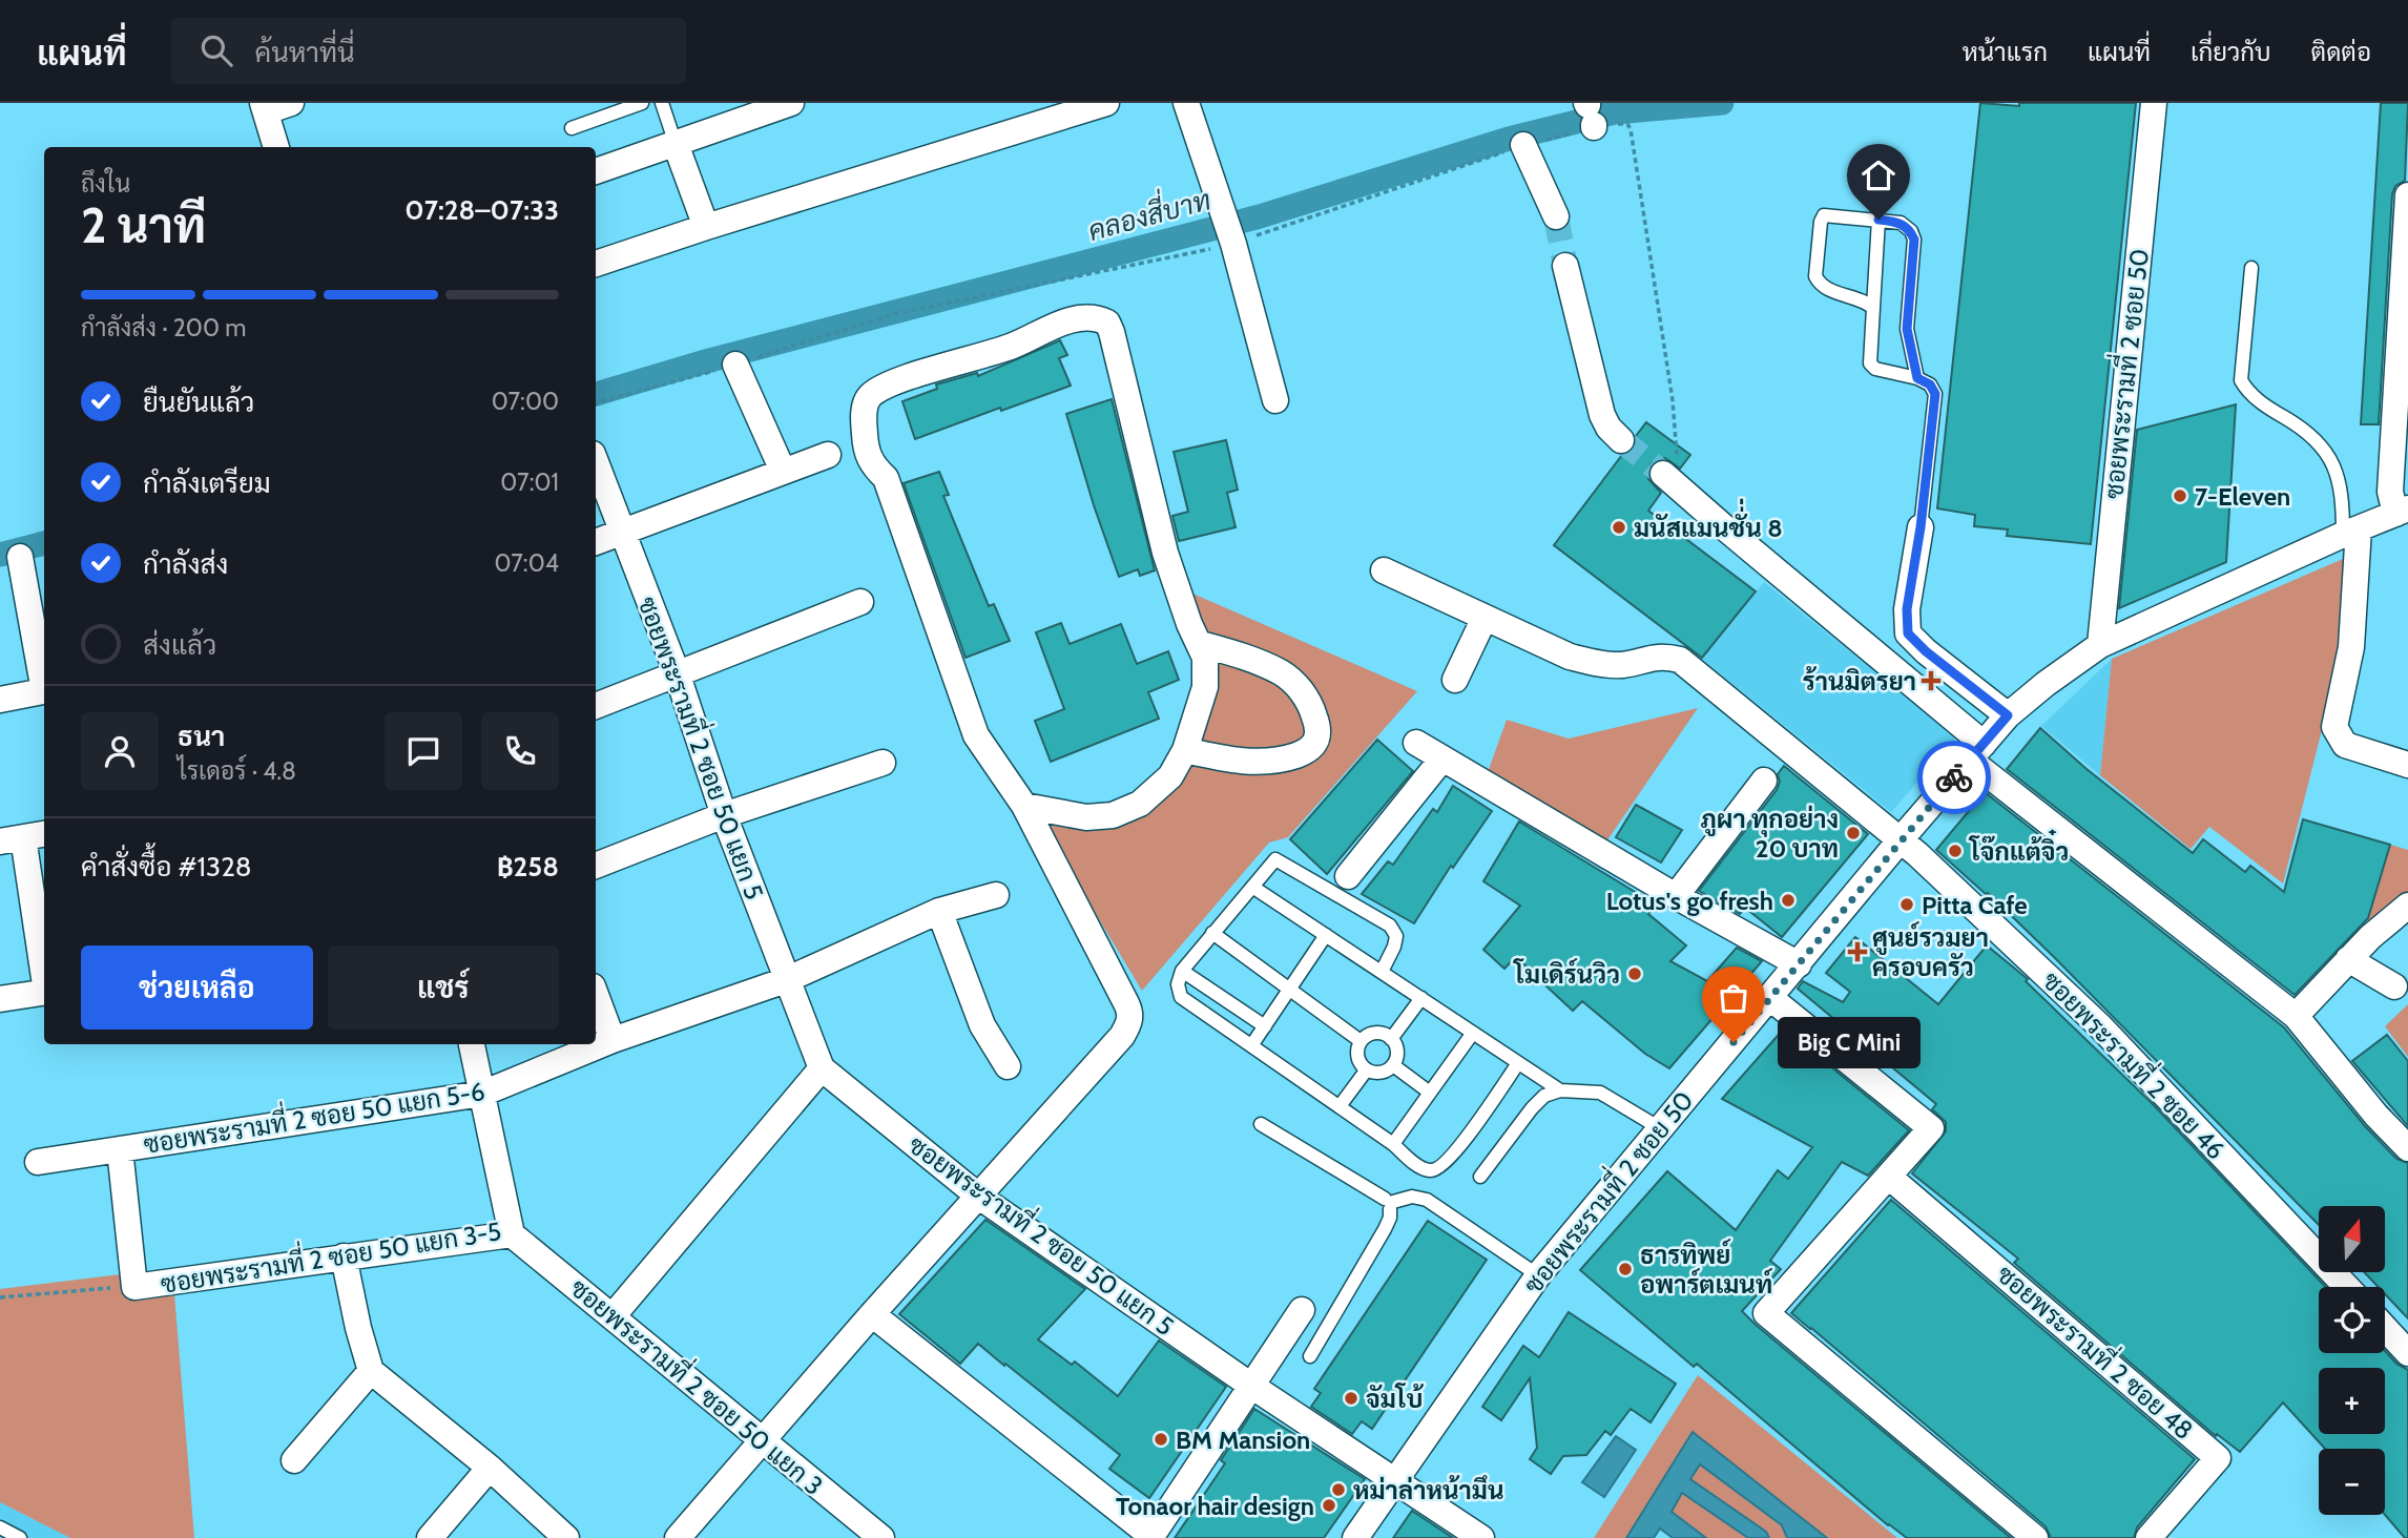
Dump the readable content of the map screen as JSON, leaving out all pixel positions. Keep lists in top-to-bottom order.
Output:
{
  "streets": {
    "street": [
      "ซอยพระรามที่ 2 ซอย 50",
      "ซอยพระรามที่ 2 ซอย 50 แยก 5",
      "ซอยพระรามที่ 2 ซอย 46",
      "ซอยพระรามที่ 2 ซอย 50 แยก 5-6",
      "ซอยพระรามที่ 2 ซอย 50 แยก 3-5",
      "ซอยพระรามที่ 2 ซอย 48",
      "ซอยพระรามที่ 2 ซอย 50 แยก 3"
    ]
  },
  "crossings": [
    ["ซอยพระรามที่ 2 ซอย 50", "ซอยพระรามที่ 2 ซอย 50 แยก 5"],
    ["ซอยพระรามที่ 2 ซอย 50", "ซอยพระรามที่ 2 ซอย 46"],
    ["ซอยพระรามที่ 2 ซอย 50 แยก 5", "ซอยพระรามที่ 2 ซอย 50 แยก 5-6"],
    ["ซอยพระรามที่ 2 ซอย 50 แยก 5-6", "ซอยพระรามที่ 2 ซอย 50 แยก 3-5"],
    ["ซอยพระรามที่ 2 ซอย 50 แยก 3-5", "ซอยพระรามที่ 2 ซอย 50 แยก 3"]
  ],
  "water": ["คลองสี่บาท"],
  "places": {
    "other": [
      "7-Eleven",
      "มนัสแมนชั่่น 8",
      "ภูผา ทุกอย่าง 20 บาท",
      "โจ๊กแต้จิ๋ว",
      "Lotus's go fresh",
      "Pitta Cafe",
      "โมเดิร์นวิว",
      "Big C Mini",
      "ธารทิพย์ อพาร์ตเมนท์",
      "จัมโบ้",
      "BM Mansion",
      "หม่าล่าหน้ามึน",
      "Tonaor hair design"
    ],
    "health": ["ร้านมิตรยา", "ศูนย์รวมยา ครอบครัว"]
  },
  "north": "top",
  "page": {
    "header": "แผนที่",
    "search": "ค้นหาที่นี่",
    "nav": [
      "หน้าแรก",
      "แผนที่",
      "เกี่ยวกับ",
      "ติดต่อ"
    ],
    "heading": ["2 นาที", "ถึงใน", "07:28–07:33"],
    "panel": [
      "ธนา",
      "ไรเดอร์ · 4.8",
      "คำสั่งซื้อ #1328",
      "฿258"
    ],
    "bar": "กำลังส่ง · 200 m",
    "list": [
      ["ยืนยันแล้ว", "07:00"],
      ["กำลังเตรียม", "07:01"],
      ["กำลังส่ง", "07:04"],
      "ส่งแล้ว"
    ],
    "buttons": ["ช่วยเหลือ", "แชร์"],
    "bubble": "Big C Mini",
    "map_buttons": ["+", "−"]
  }
}
